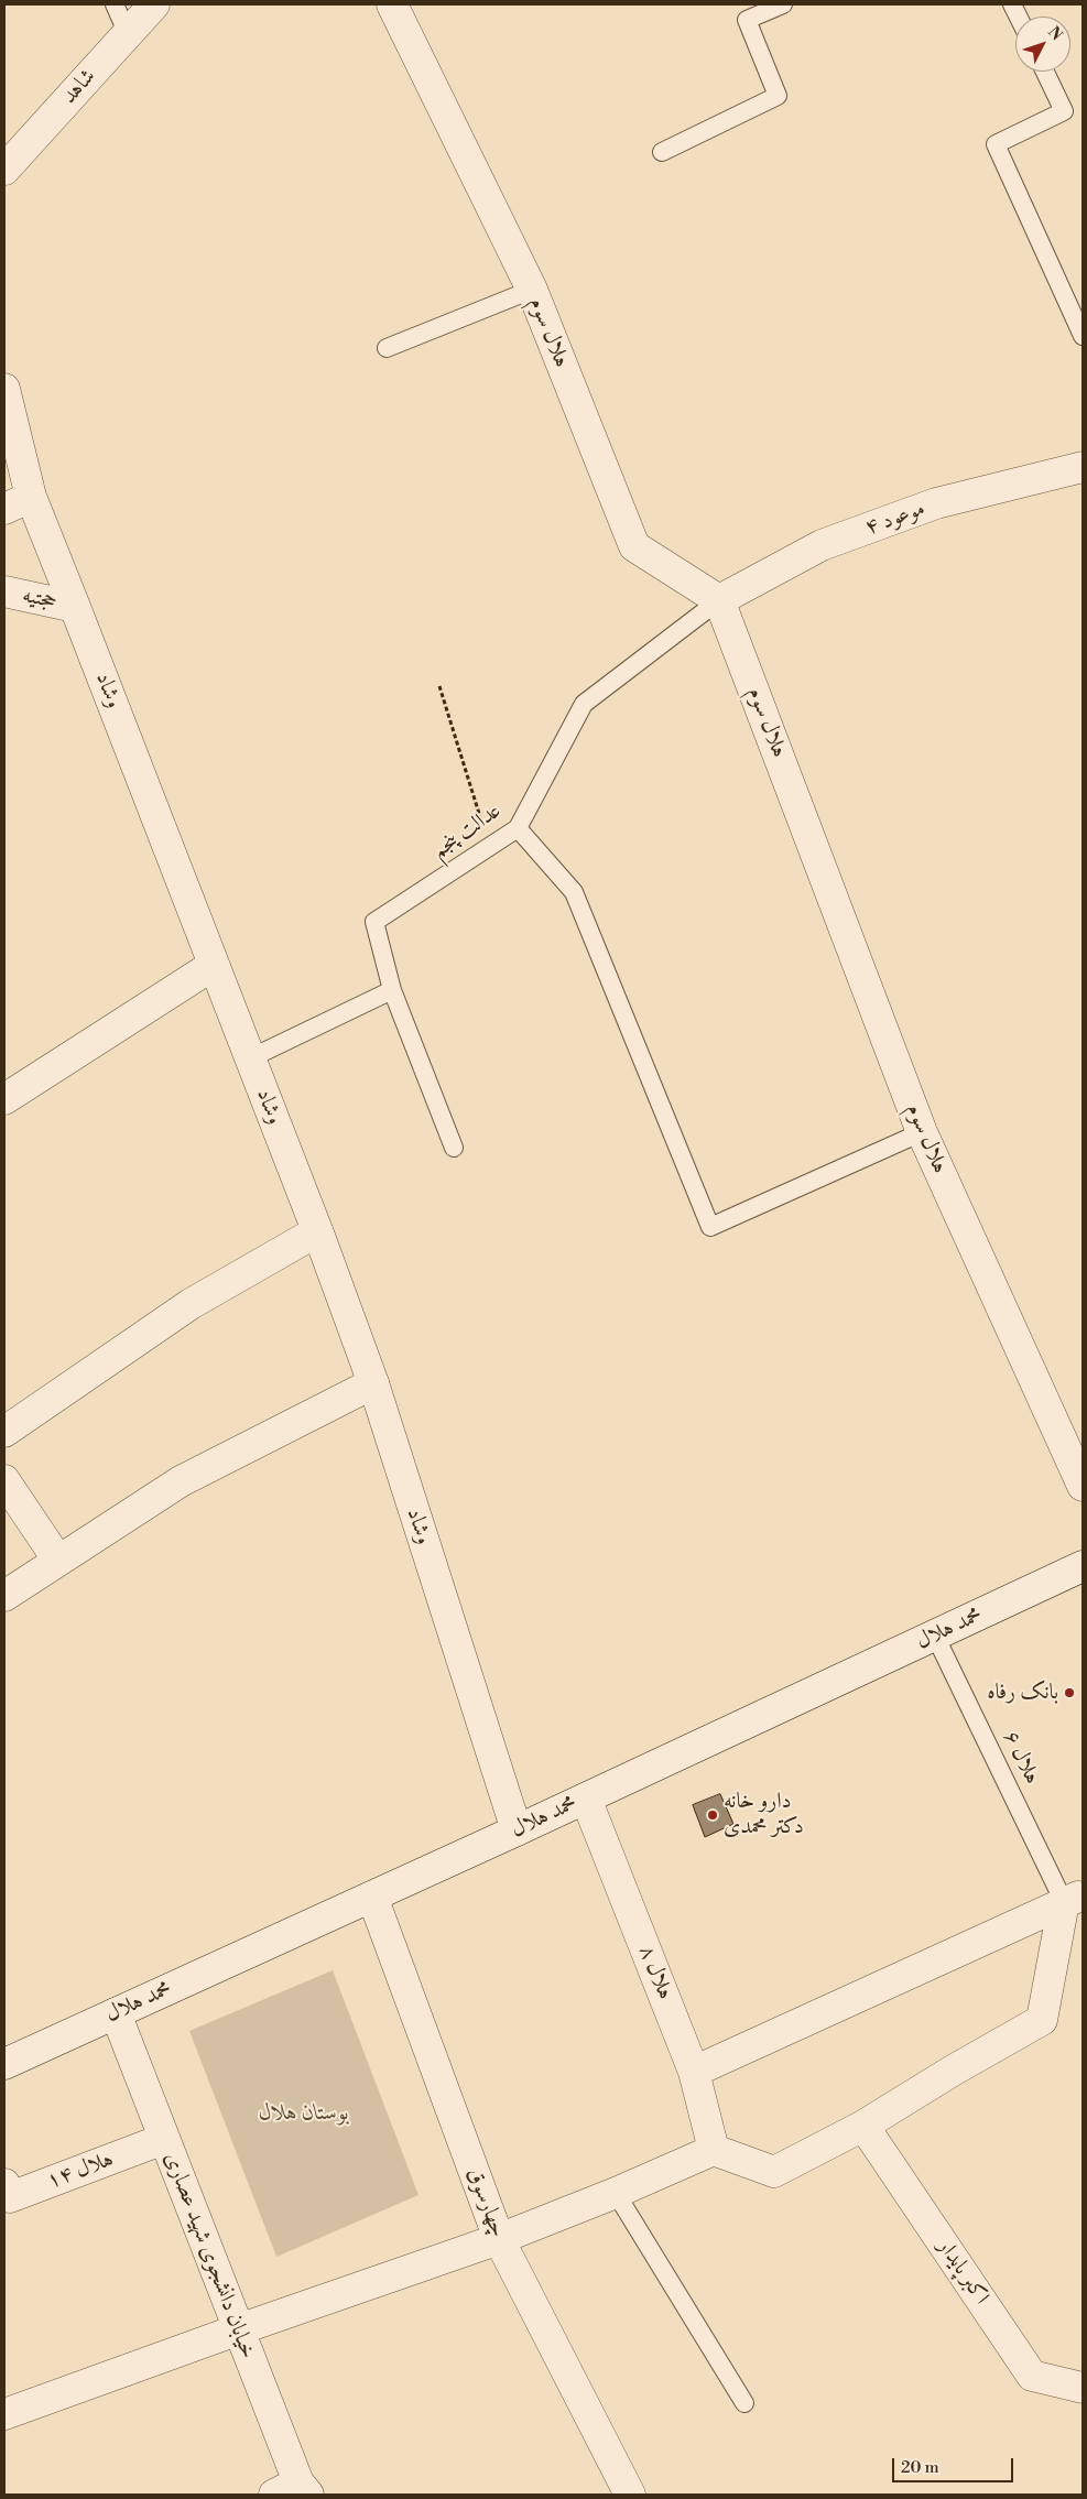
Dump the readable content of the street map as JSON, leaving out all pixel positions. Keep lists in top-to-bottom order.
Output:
{
  "streets": {
    "street": [
      "شاهد",
      "هلال سوم",
      "موعود ۴",
      "حجتیه",
      "وشاد",
      "محمد هلال",
      "هلال ۸",
      "هلال ۱۴",
      "چهارسوق",
      "خیابان دانشجوی شهید عصاری",
      "اکبر پایدار"
    ],
    "lane": ["عدالت پنجم", "هلال ۶"]
  },
  "crossings": [
    ["هلال سوم", "موعود ۴"],
    ["هلال سوم", "عدالت پنجم"],
    ["موعود ۴", "عدالت پنجم"],
    ["حجتیه", "وشاد"],
    ["وشاد", "محمد هلال"],
    ["محمد هلال", "هلال ۶"],
    ["محمد هلال", "هلال ۸"],
    ["محمد هلال", "چهارسوق"],
    ["محمد هلال", "خیابان دانشجوی شهید عصاری"],
    ["هلال ۱۴", "خیابان دانشجوی شهید عصاری"]
  ],
  "parks": ["بوستان هلال"],
  "places": ["بانک رفاه", "دارو خانه دکتر محمدی"],
  "scale_bar": "20 m",
  "north": "top right"
}
